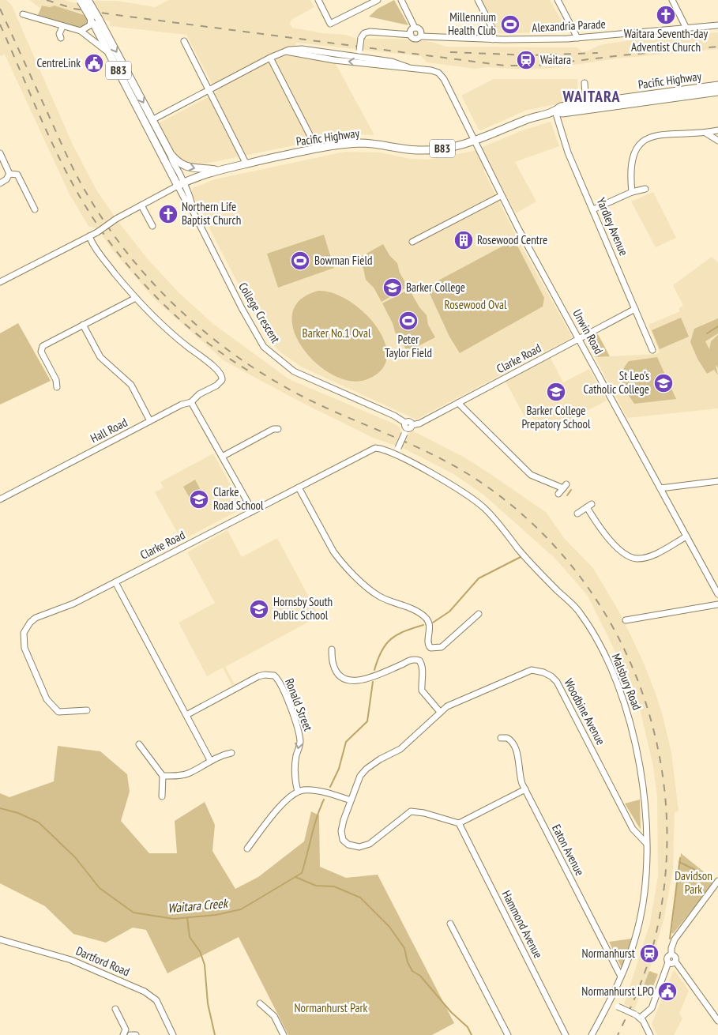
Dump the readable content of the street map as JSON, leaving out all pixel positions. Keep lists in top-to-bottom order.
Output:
{
  "streets": {
    "main road": ["B83", "Pacific Highway"],
    "street": [
      "Alexandria Parade",
      "Yardley Avenue",
      "College Crescent",
      "Unwin Road",
      "Clarke Road",
      "Hall Road",
      "Malsbury Road",
      "Ronald Street",
      "Woodbine Avenue",
      "Eaton Avenue",
      "Hammond Avenue",
      "Dartford Road"
    ]
  },
  "crossings": [
    ["Pacific Highway", "Yardley Avenue"],
    ["Pacific Highway", "College Crescent"],
    ["Pacific Highway", "Unwin Road"],
    ["Yardley Avenue", "Clarke Road"],
    ["College Crescent", "Clarke Road"],
    ["Unwin Road", "Clarke Road"],
    ["Clarke Road", "Malsbury Road"],
    ["Malsbury Road", "Woodbine Avenue"],
    ["Malsbury Road", "Eaton Avenue"],
    ["Woodbine Avenue", "Hammond Avenue"]
  ],
  "districts": ["WAITARA"],
  "water": ["Waitara Creek"],
  "parks": [
    "Rosewood Oval",
    "Barker No.1 Oval",
    "Davidson Park",
    "Normanhurst Park"
  ],
  "places": {
    "church": ["Waitara Seventh-day Adventist Church", "Northern Life Baptist Church"],
    "sports": ["Millennium Health Club", "Bowman Field", "Peter Taylor Field"],
    "station": ["Waitara", "Normanhurst"],
    "public building": ["CentreLink", "Normanhurst LPO"],
    "building": ["Rosewood Centre"],
    "school or university": [
      "Barker College",
      "St Leo's Catholic College",
      "Barker College Prepatory School",
      "Clarke Road School",
      "Hornsby South Public School"
    ]
  }
}
